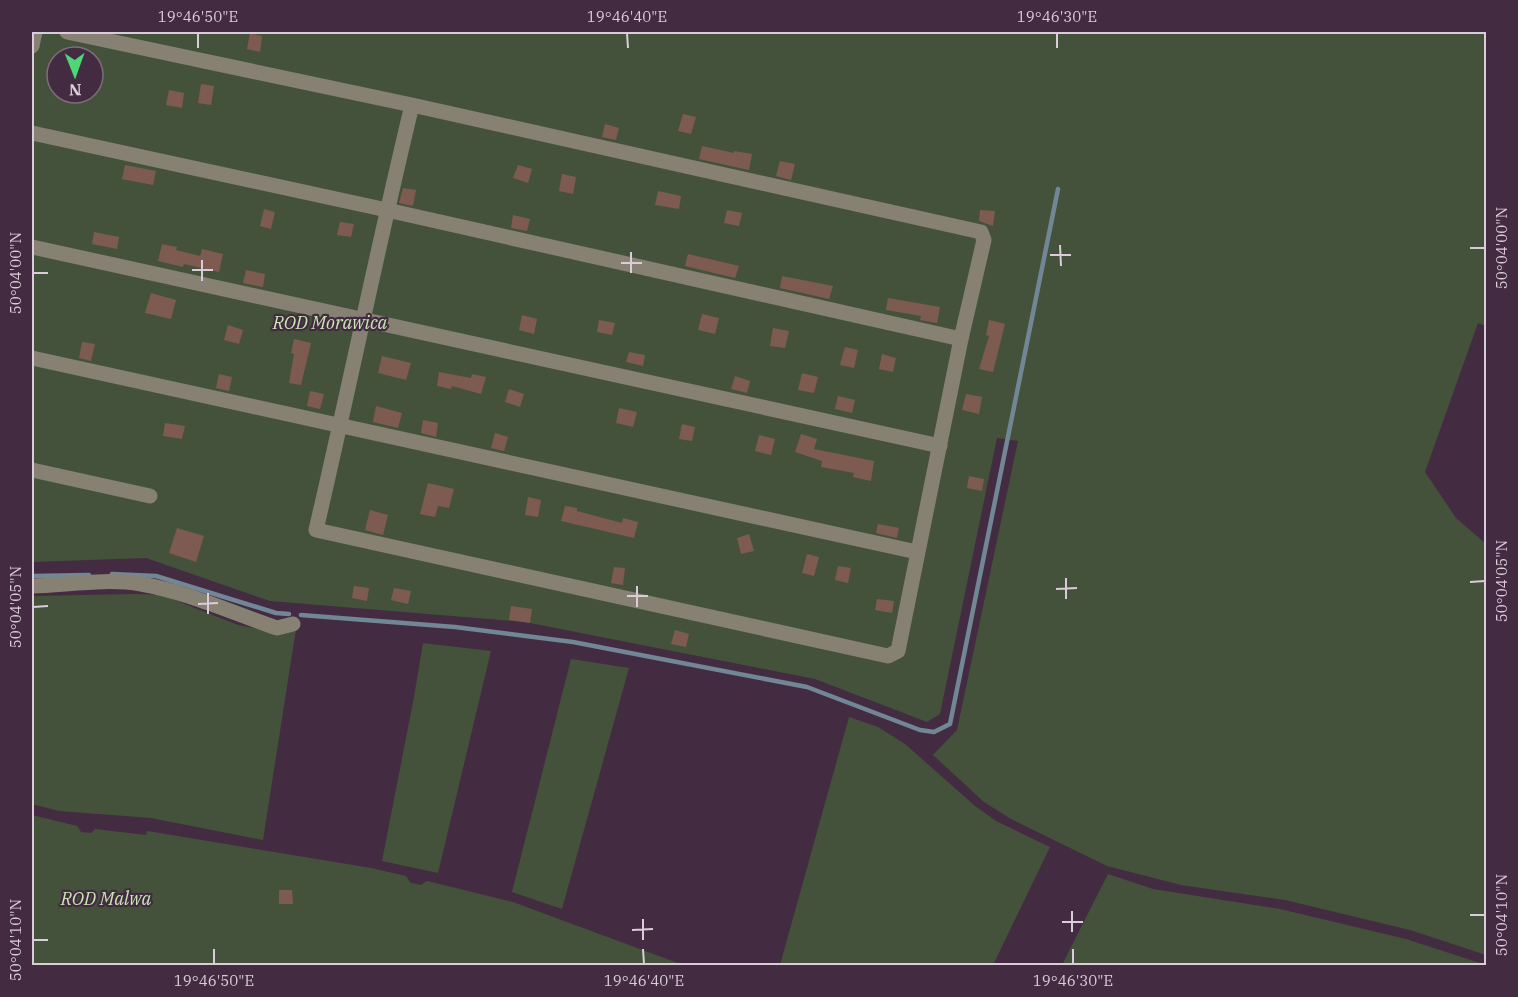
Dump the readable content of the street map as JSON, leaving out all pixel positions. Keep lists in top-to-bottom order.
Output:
{
  "parks": ["ROD Morawica", "ROD Malwa"],
  "north": "bottom",
  "coordinates": [
    "19°46'50\"E",
    "19°46'40\"E",
    "19°46'30\"E",
    "50°04'00\"N",
    "50°04'05\"N",
    "50°04'10\"N"
  ]
}
